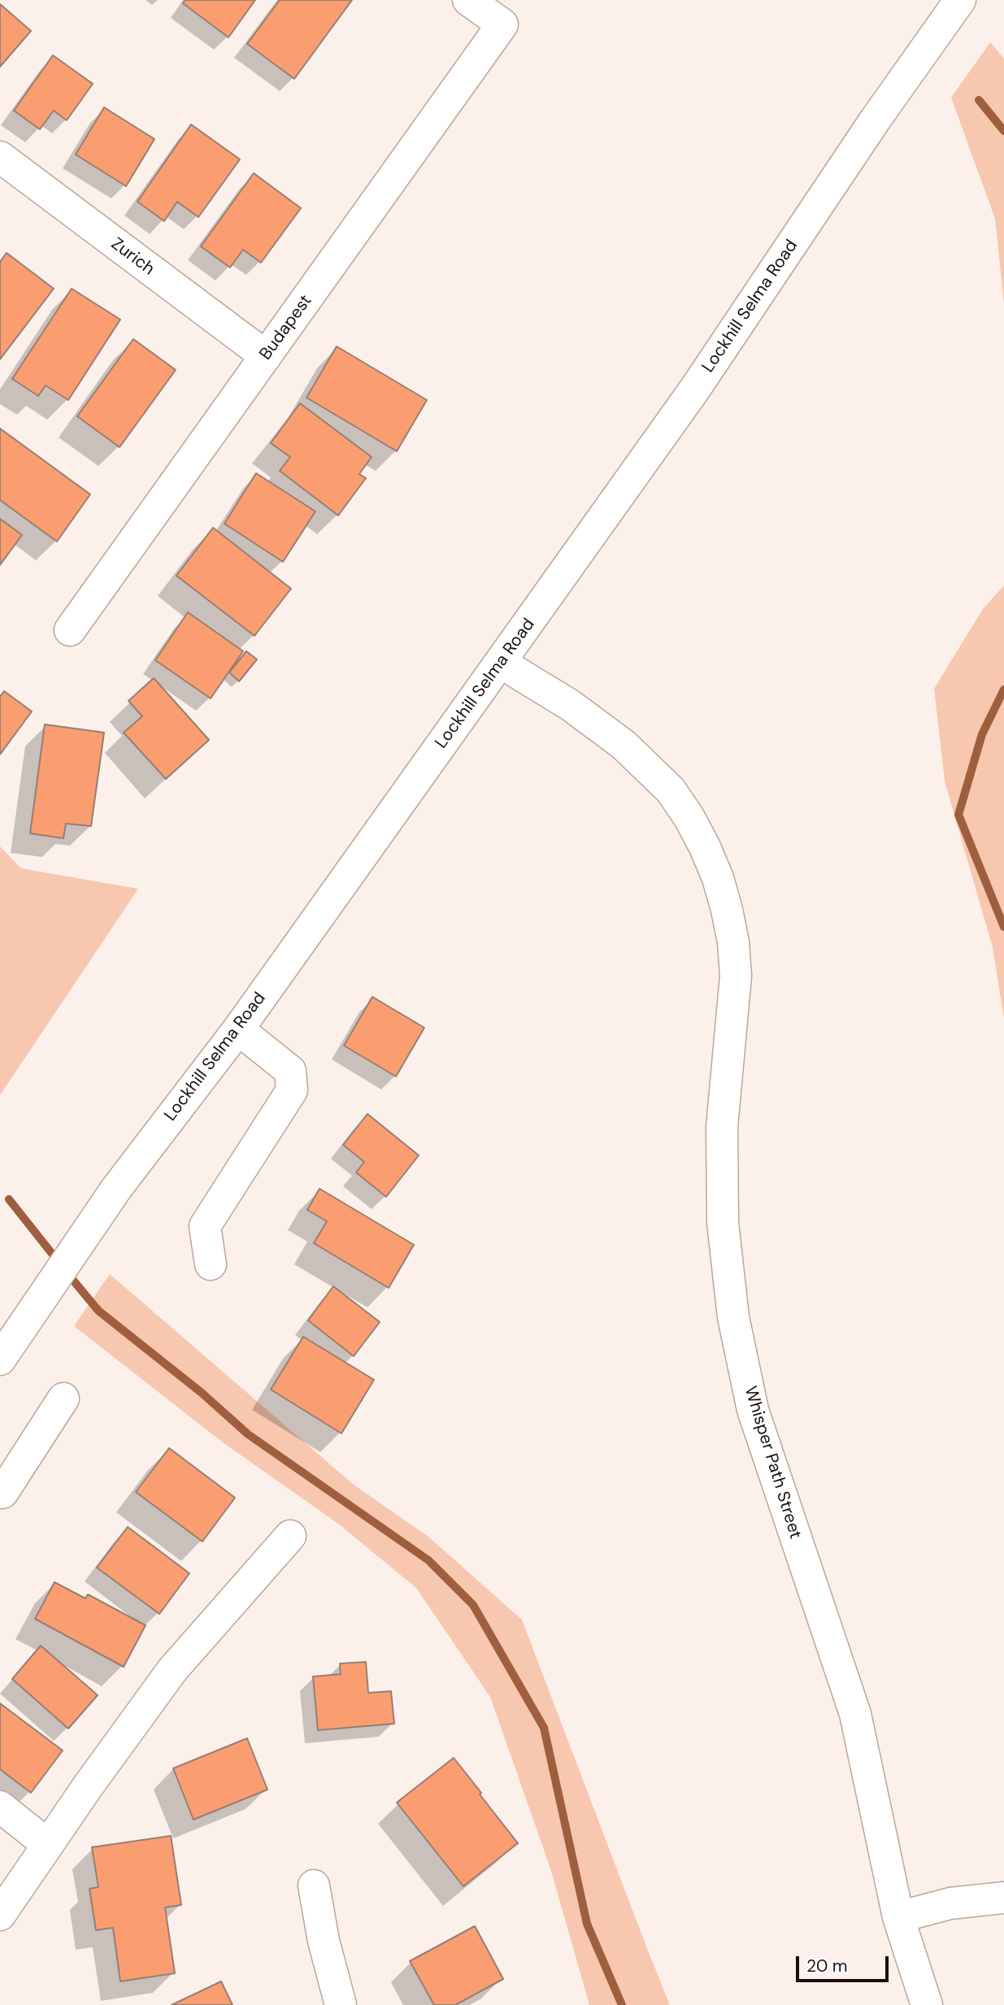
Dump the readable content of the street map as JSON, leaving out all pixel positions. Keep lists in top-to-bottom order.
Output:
{
  "streets": {
    "street": [
      "Zurich",
      "Lockhill Selma Road",
      "Budapest",
      "Whisper Path Street"
    ]
  },
  "crossings": [
    ["Zurich", "Budapest"],
    ["Lockhill Selma Road", "Whisper Path Street"]
  ],
  "scale_bar": "20 m"
}
